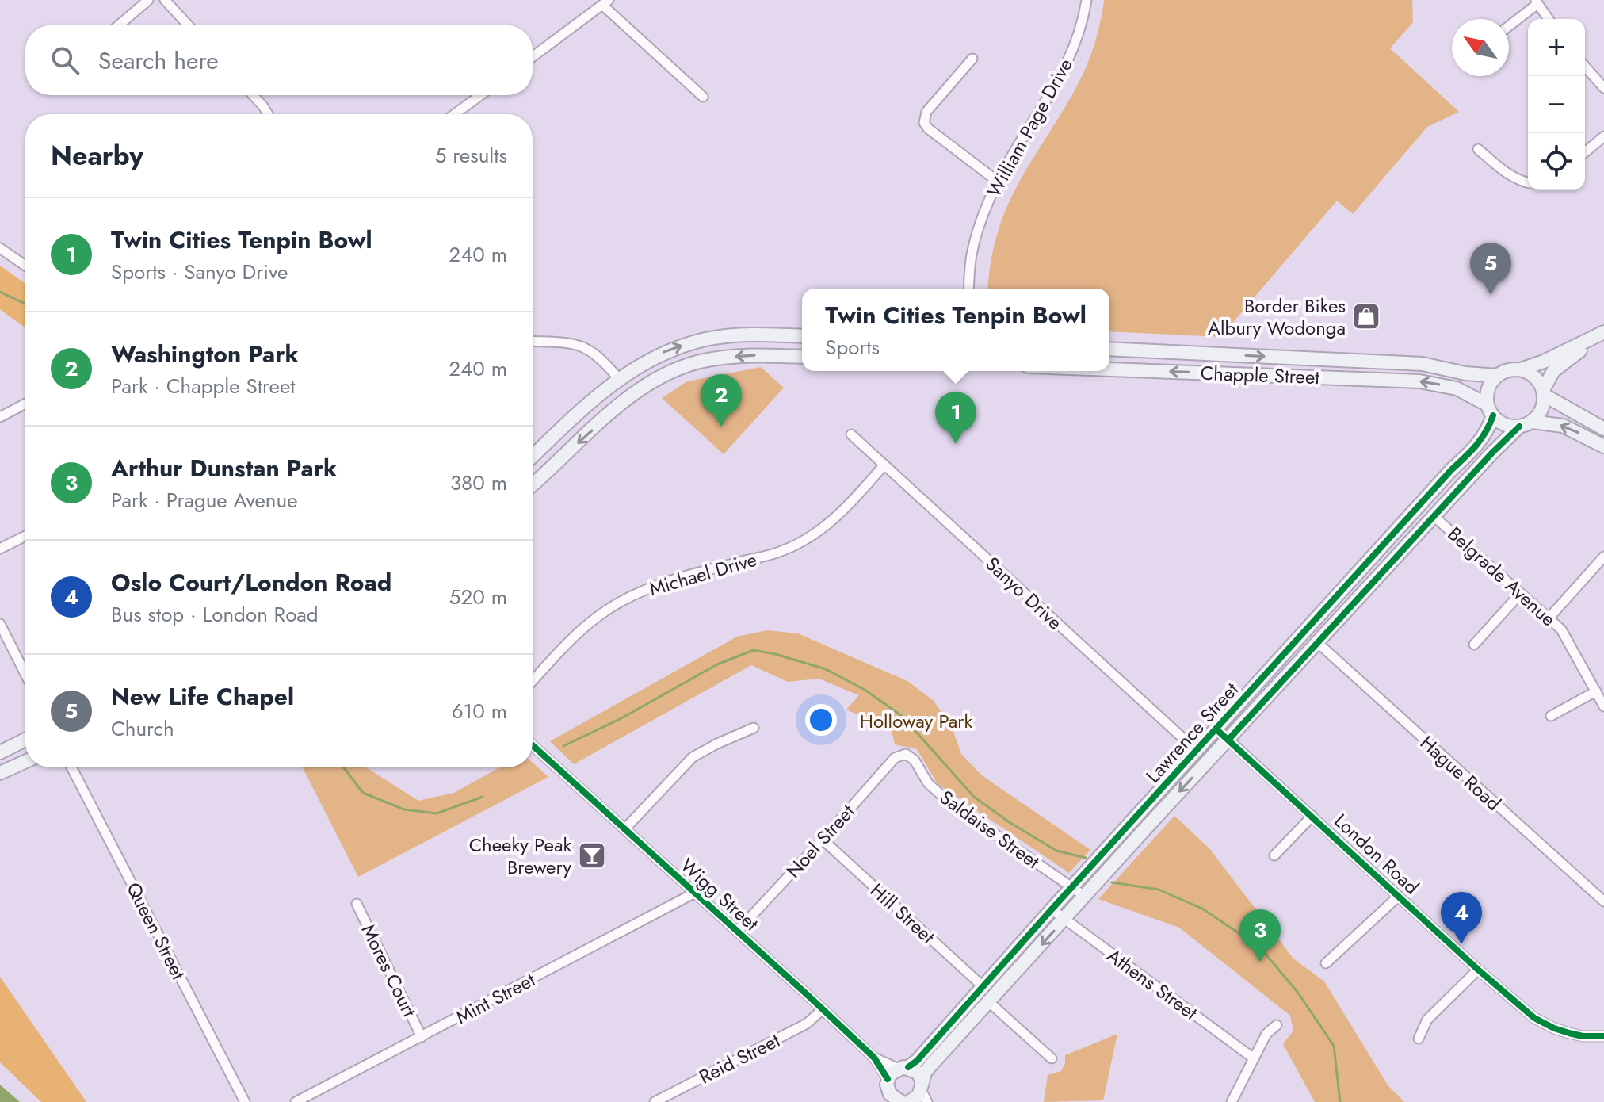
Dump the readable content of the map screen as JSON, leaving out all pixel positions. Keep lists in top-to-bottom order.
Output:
{
  "streets": {
    "street": [
      "William Page Drive",
      "Chapple Street",
      "Michael Drive",
      "Belgrade Avenue",
      "Sanyo Drive",
      "Lawrence Street",
      "Hague Road",
      "Saldaise Street",
      "Noel Street",
      "London Road",
      "Wigg Street",
      "Hill Street",
      "Queen Street",
      "Mores Court",
      "Athens Street",
      "Mint Street",
      "Reid Street"
    ]
  },
  "crossings": [
    ["Chapple Street", "Lawrence Street"],
    ["Michael Drive", "Sanyo Drive"],
    ["Belgrade Avenue", "Lawrence Street"],
    ["Sanyo Drive", "Lawrence Street"],
    ["Lawrence Street", "Hague Road"],
    ["Lawrence Street", "Saldaise Street"],
    ["Lawrence Street", "London Road"],
    ["Lawrence Street", "Wigg Street"],
    ["Lawrence Street", "Hill Street"],
    ["Lawrence Street", "Athens Street"],
    ["Saldaise Street", "Noel Street"],
    ["Noel Street", "Wigg Street"],
    ["Noel Street", "Hill Street"],
    ["Wigg Street", "Mint Street"],
    ["Wigg Street", "Reid Street"],
    ["Mores Court", "Mint Street"]
  ],
  "parks": ["Holloway Park"],
  "places": {
    "shop": ["Border Bikes Albury Wodonga"],
    "bar": ["Cheeky Peak Brewery"]
  },
  "north": "top left",
  "page": {
    "map_buttons": ["+", "−"],
    "search": "Search here",
    "heading": ["Nearby", "5 results"],
    "list": [
      {
        "mark": "1",
        "name": "Twin Cities Tenpin Bowl",
        "note": "Sports · Sanyo Drive",
        "value": "240 m"
      },
      {
        "mark": "2",
        "name": "Washington Park",
        "note": "Park · Chapple Street",
        "value": "240 m"
      },
      {
        "mark": "3",
        "name": "Arthur Dunstan Park",
        "note": "Park · Prague Avenue",
        "value": "380 m"
      },
      {
        "mark": "4",
        "name": "Oslo Court/London Road",
        "note": "Bus stop · London Road",
        "value": "520 m"
      },
      {
        "mark": "5",
        "name": "New Life Chapel",
        "note": "Church",
        "value": "610 m"
      }
    ],
    "pins": [
      "5",
      "2",
      "1",
      "4",
      "3"
    ],
    "popup": ["Twin Cities Tenpin Bowl", "Sports"]
  }
}
